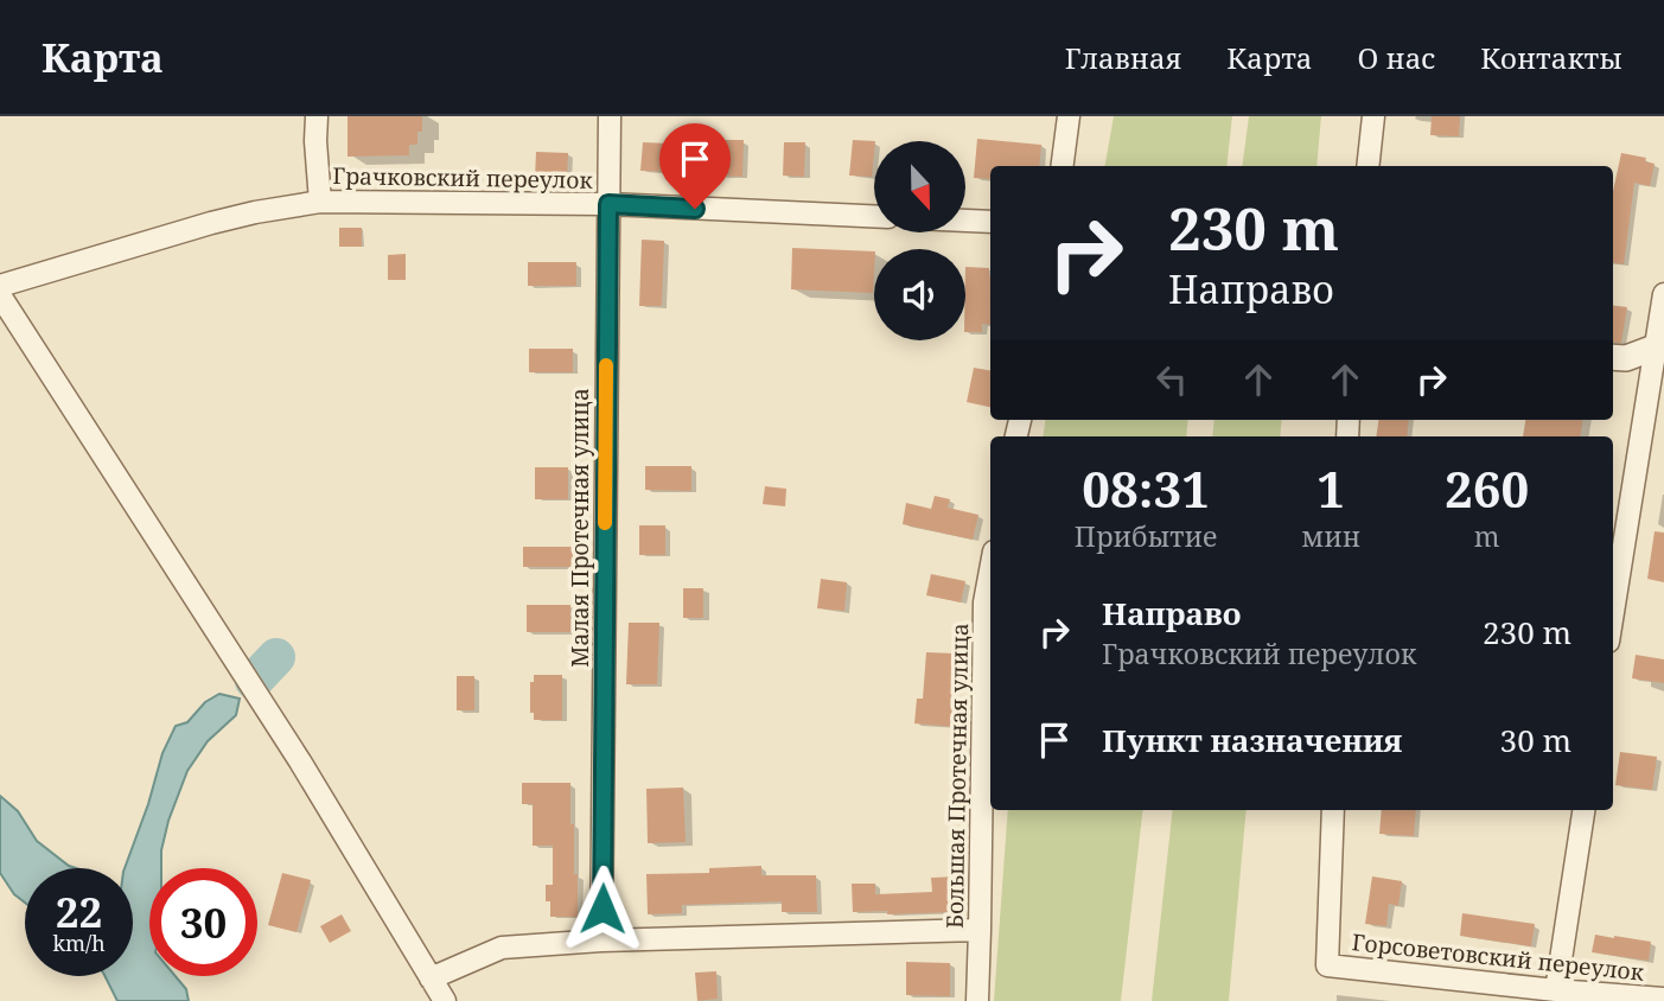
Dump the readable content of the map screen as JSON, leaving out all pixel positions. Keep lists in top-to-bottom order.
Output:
{
  "streets": {
    "street": [
      "Грачковский переулок",
      "Малая Протечная улица",
      "Большая Протечная улица",
      "Горсоветовский переулок"
    ]
  },
  "crossings": [
    ["Грачковский переулок", "Малая Протечная улица"]
  ],
  "north": "bottom",
  "page": {
    "header": "Карта",
    "nav": [
      "Главная",
      "Карта",
      "О нас",
      "Контакты"
    ],
    "turn": ["230 m", "Направо"],
    "eta": [
      "08:31",
      "Прибытие",
      "1",
      "мин",
      "260",
      "m"
    ],
    "list": [
      {
        "name": "Направо",
        "note": "Грачковский переулок",
        "value": "230 m"
      },
      {
        "name": "Пункт назначения",
        "value": "30 m"
      }
    ],
    "speed": "22 km/h",
    "limit": "30"
  }
}
